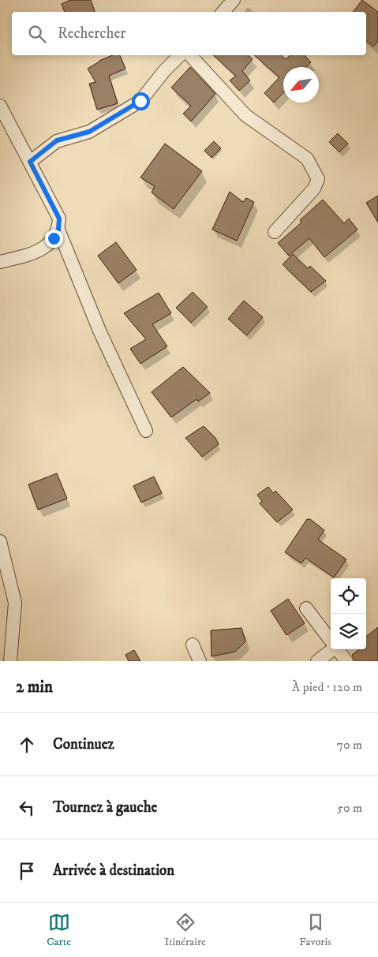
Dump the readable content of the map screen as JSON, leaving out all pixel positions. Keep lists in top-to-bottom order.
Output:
{
  "north": "bottom left",
  "page": {
    "search": "Rechercher",
    "heading": ["2 min", "À pied · 120 m"],
    "list": [
      ["Continuez", "70 m"],
      ["Tournez à gauche", "50 m"],
      "Arrivée à destination"
    ],
    "nav": ["Carte", "Itinéraire", "Favoris"]
  }
}
